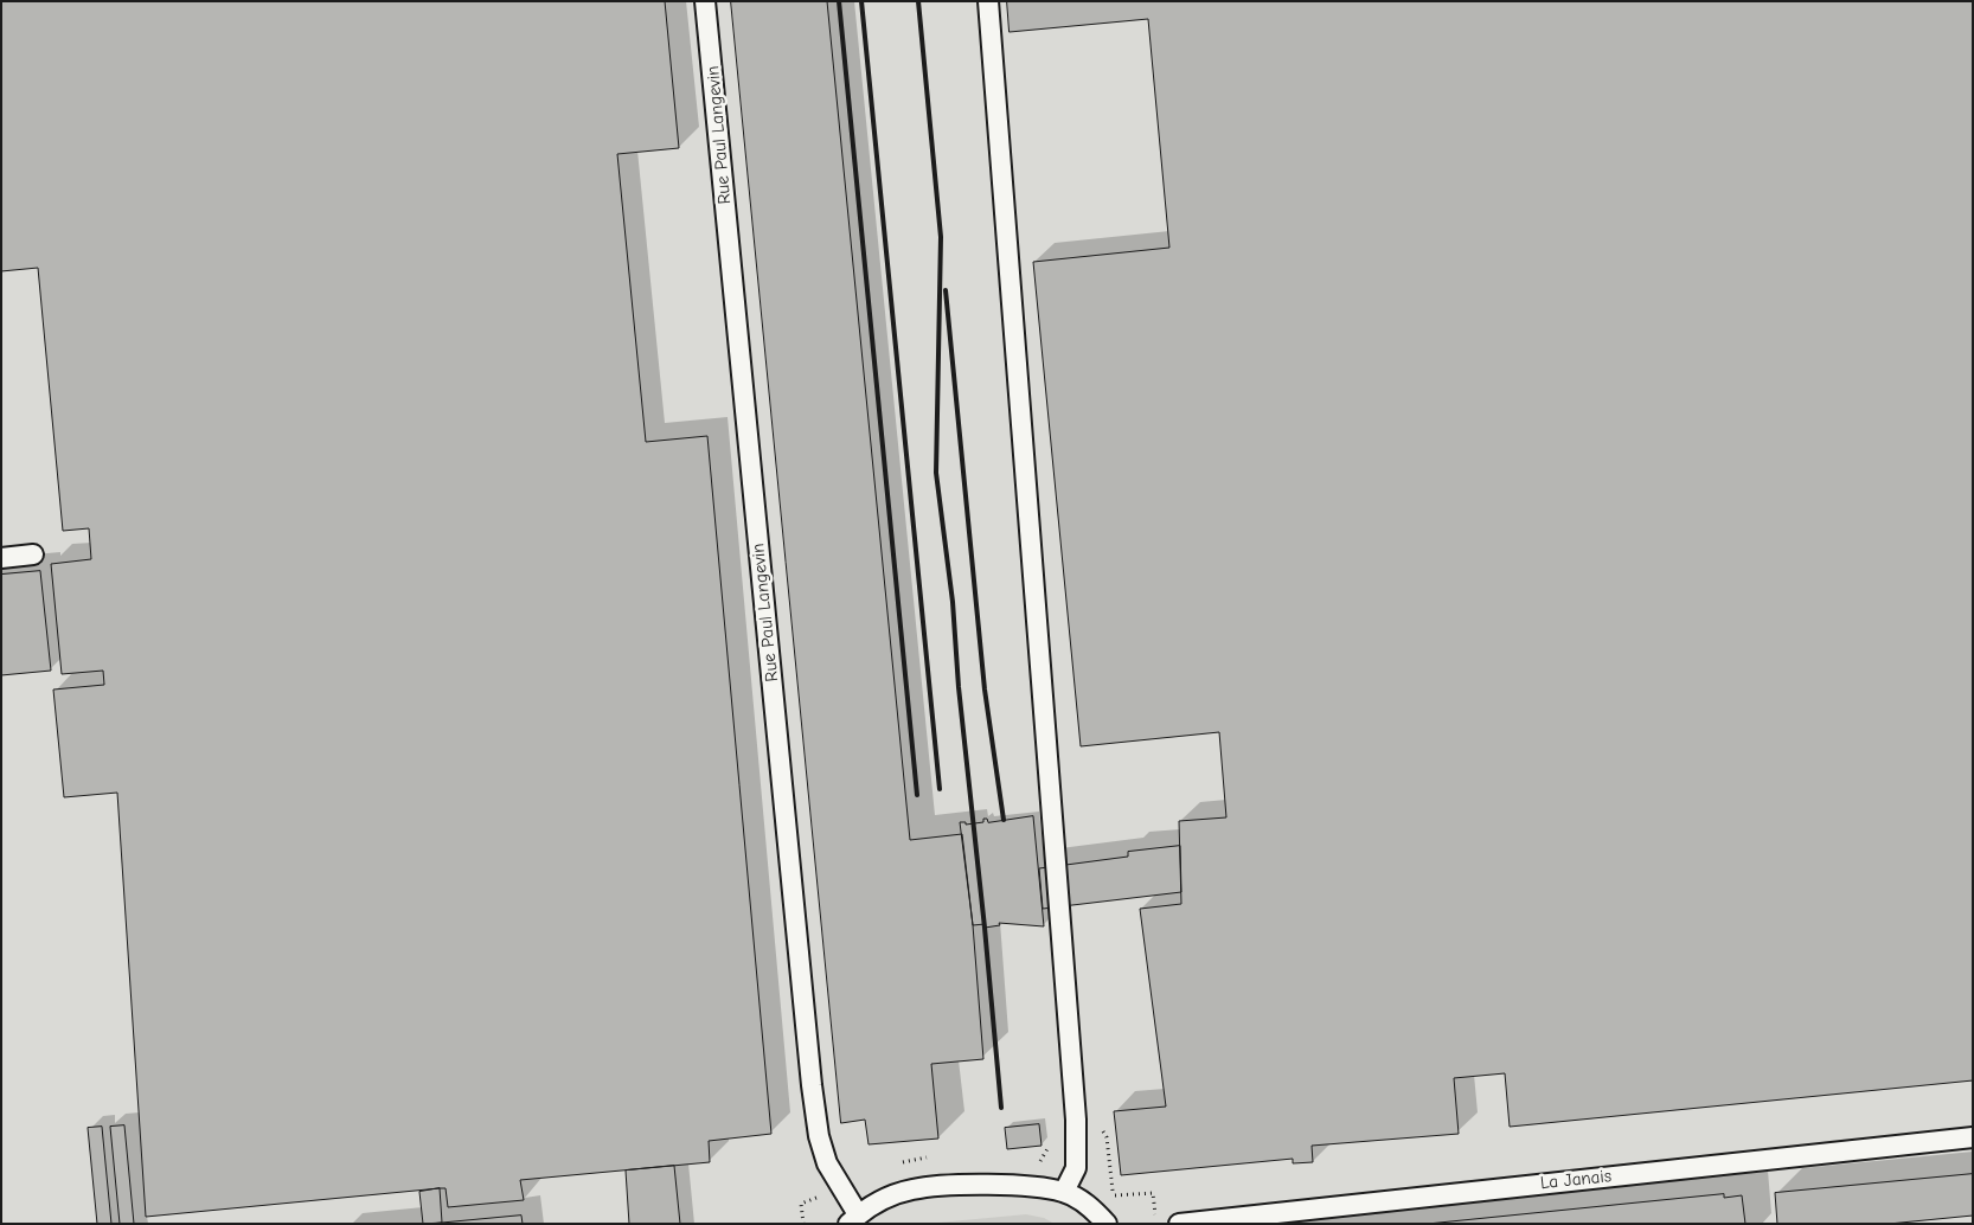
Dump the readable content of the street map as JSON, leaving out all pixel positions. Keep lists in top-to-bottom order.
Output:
{
  "streets": {
    "lane": ["Rue Paul Langevin", "La Janais"]
  }
}
